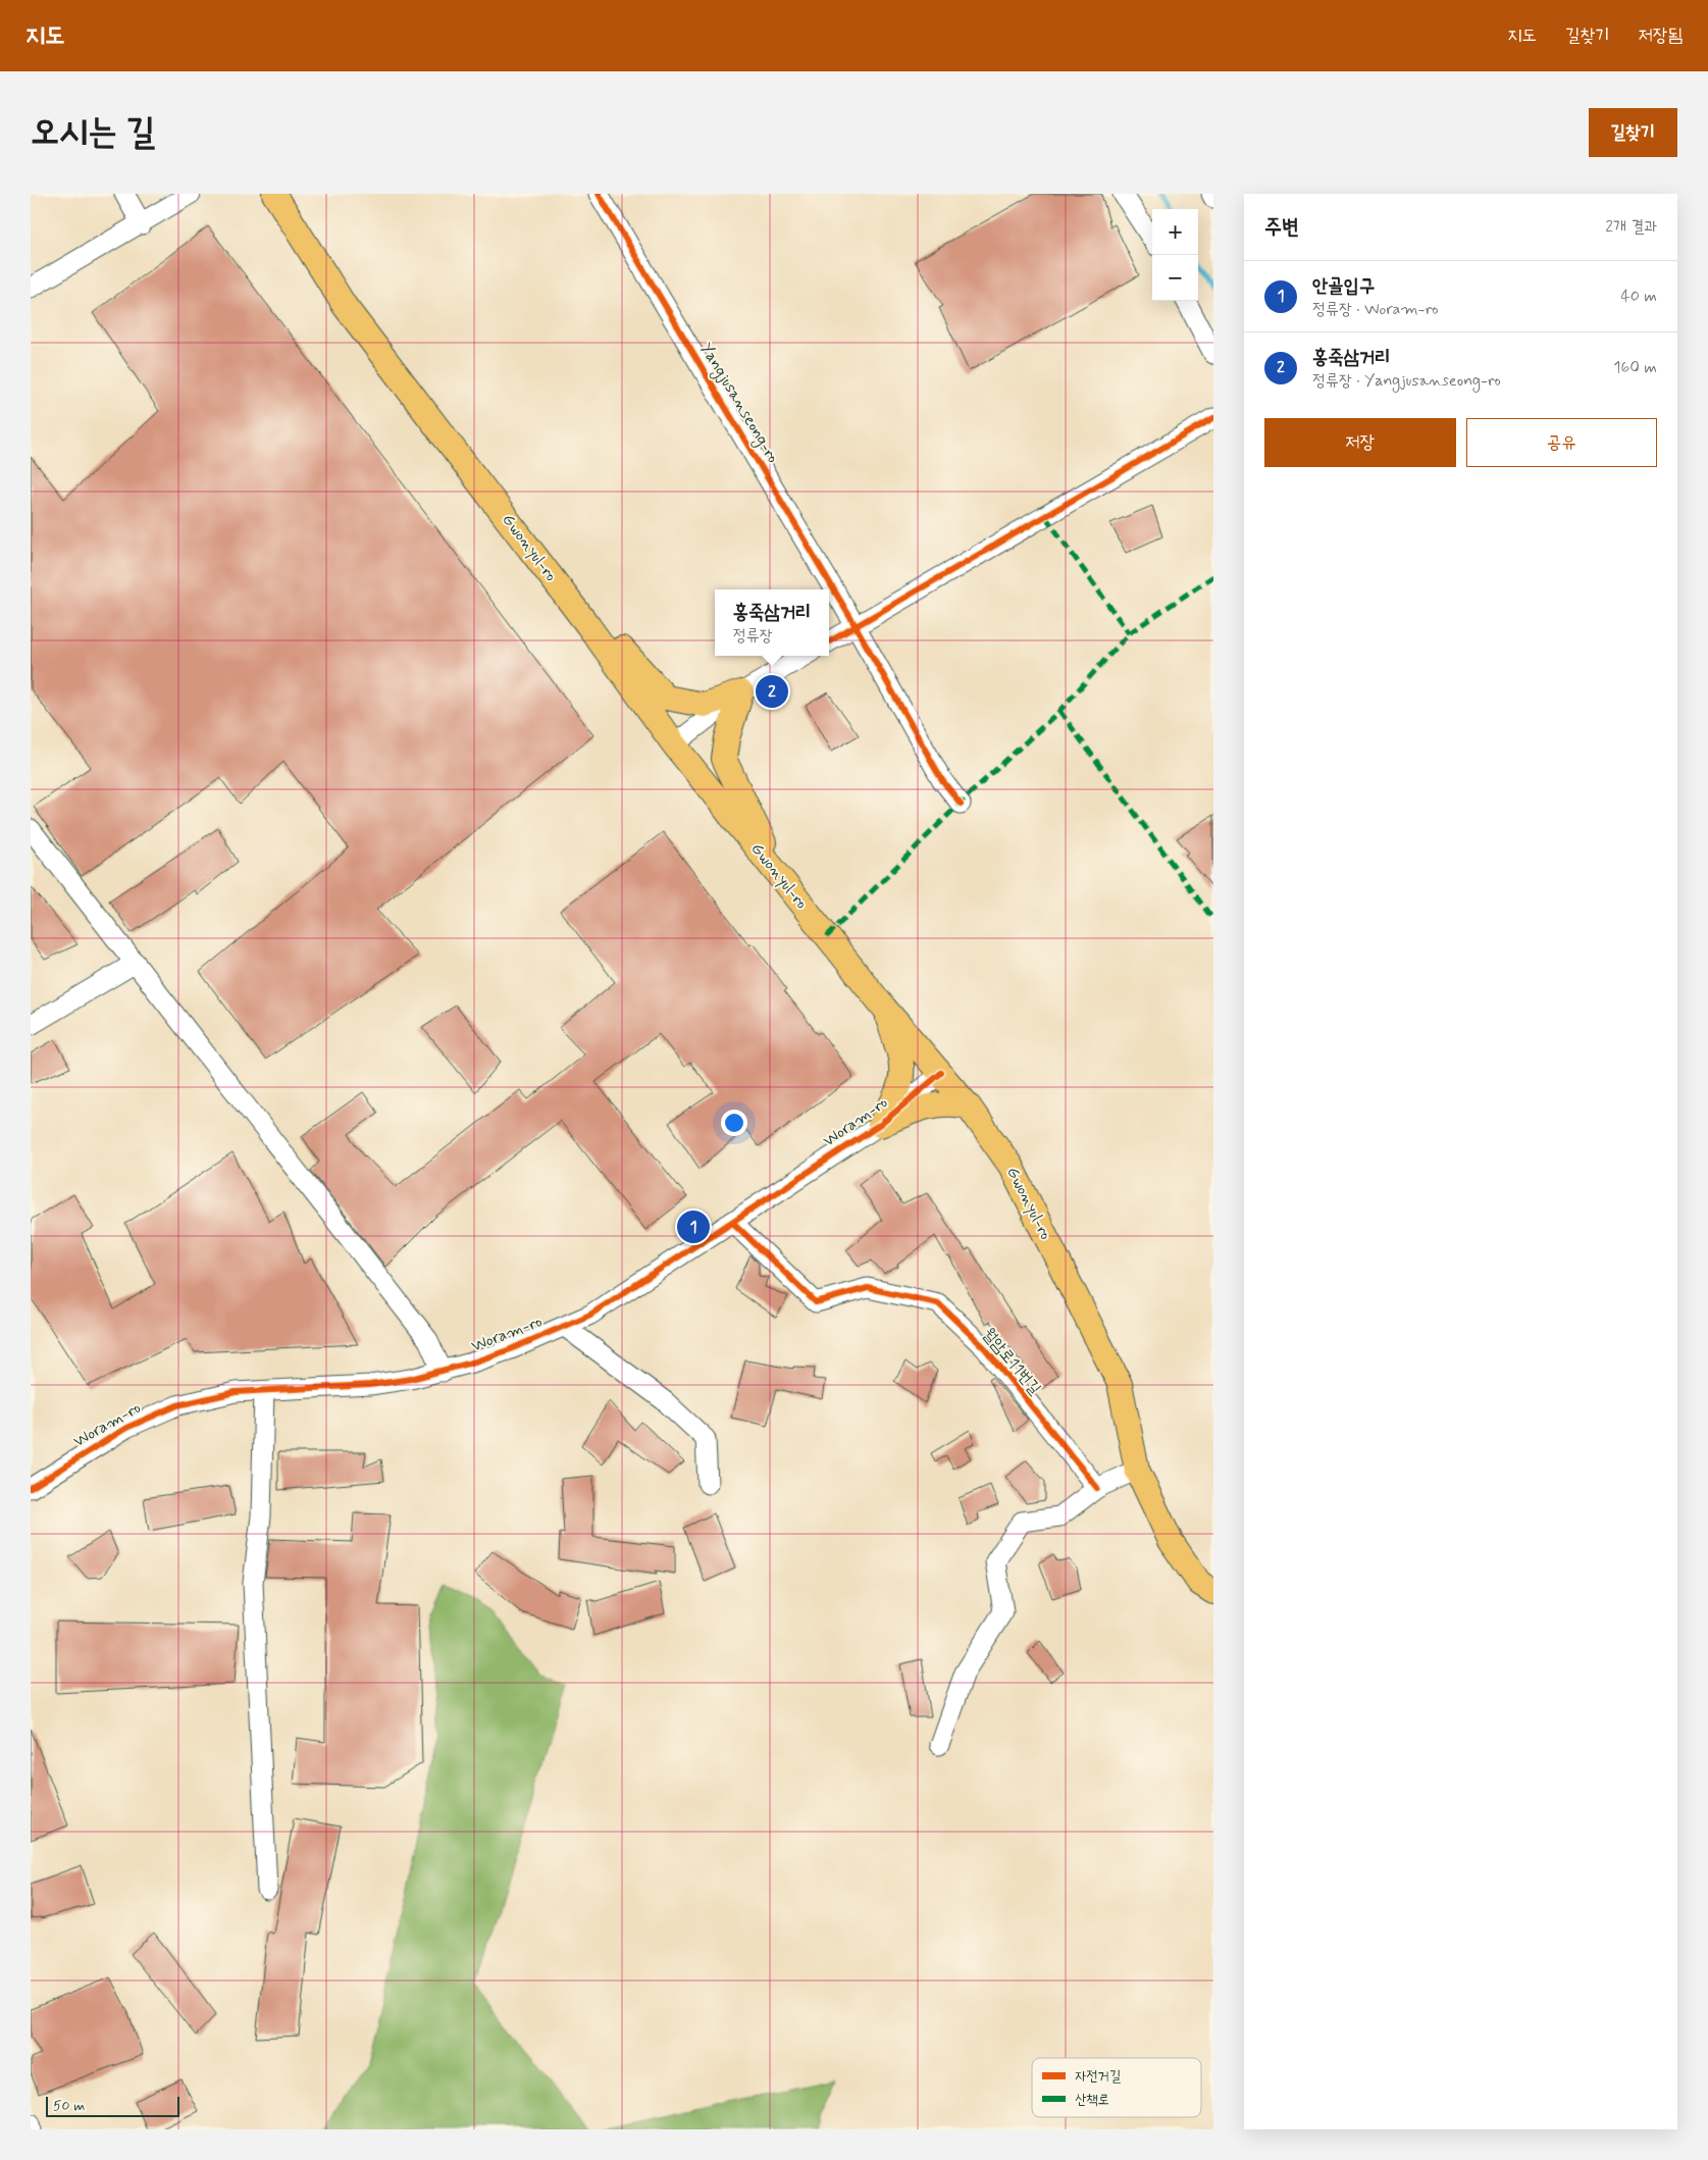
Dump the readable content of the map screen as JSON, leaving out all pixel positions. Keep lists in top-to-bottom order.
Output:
{
  "streets": {
    "main road": ["Gwonyul-ro"],
    "street": ["Yangjusanseong-ro", "Woram-ro", "월암로11번길"]
  },
  "crossings": [
    ["Gwonyul-ro", "Woram-ro"],
    ["Woram-ro", "월암로11번길"]
  ],
  "legend": ["자전거길", "산책로"],
  "scale_bar": "50 m",
  "page": {
    "header": "지도",
    "nav": ["지도", "길찾기", "저장됨"],
    "buttons": [
      "길찾기",
      ["저장", "공유"]
    ],
    "title": "오시는 길",
    "heading": ["주변", "2개 결과"],
    "map_buttons": ["+", "−"],
    "list": [
      {
        "mark": "1",
        "name": "안골입구",
        "note": "정류장 · Woram-ro",
        "value": "40 m"
      },
      {
        "mark": "2",
        "name": "홍죽삼거리",
        "note": "정류장 · Yangjusanseong-ro",
        "value": "160 m"
      }
    ],
    "popup": ["홍죽삼거리", "정류장"],
    "pins": ["2", "1"],
    "scale": "50 m"
  }
}
